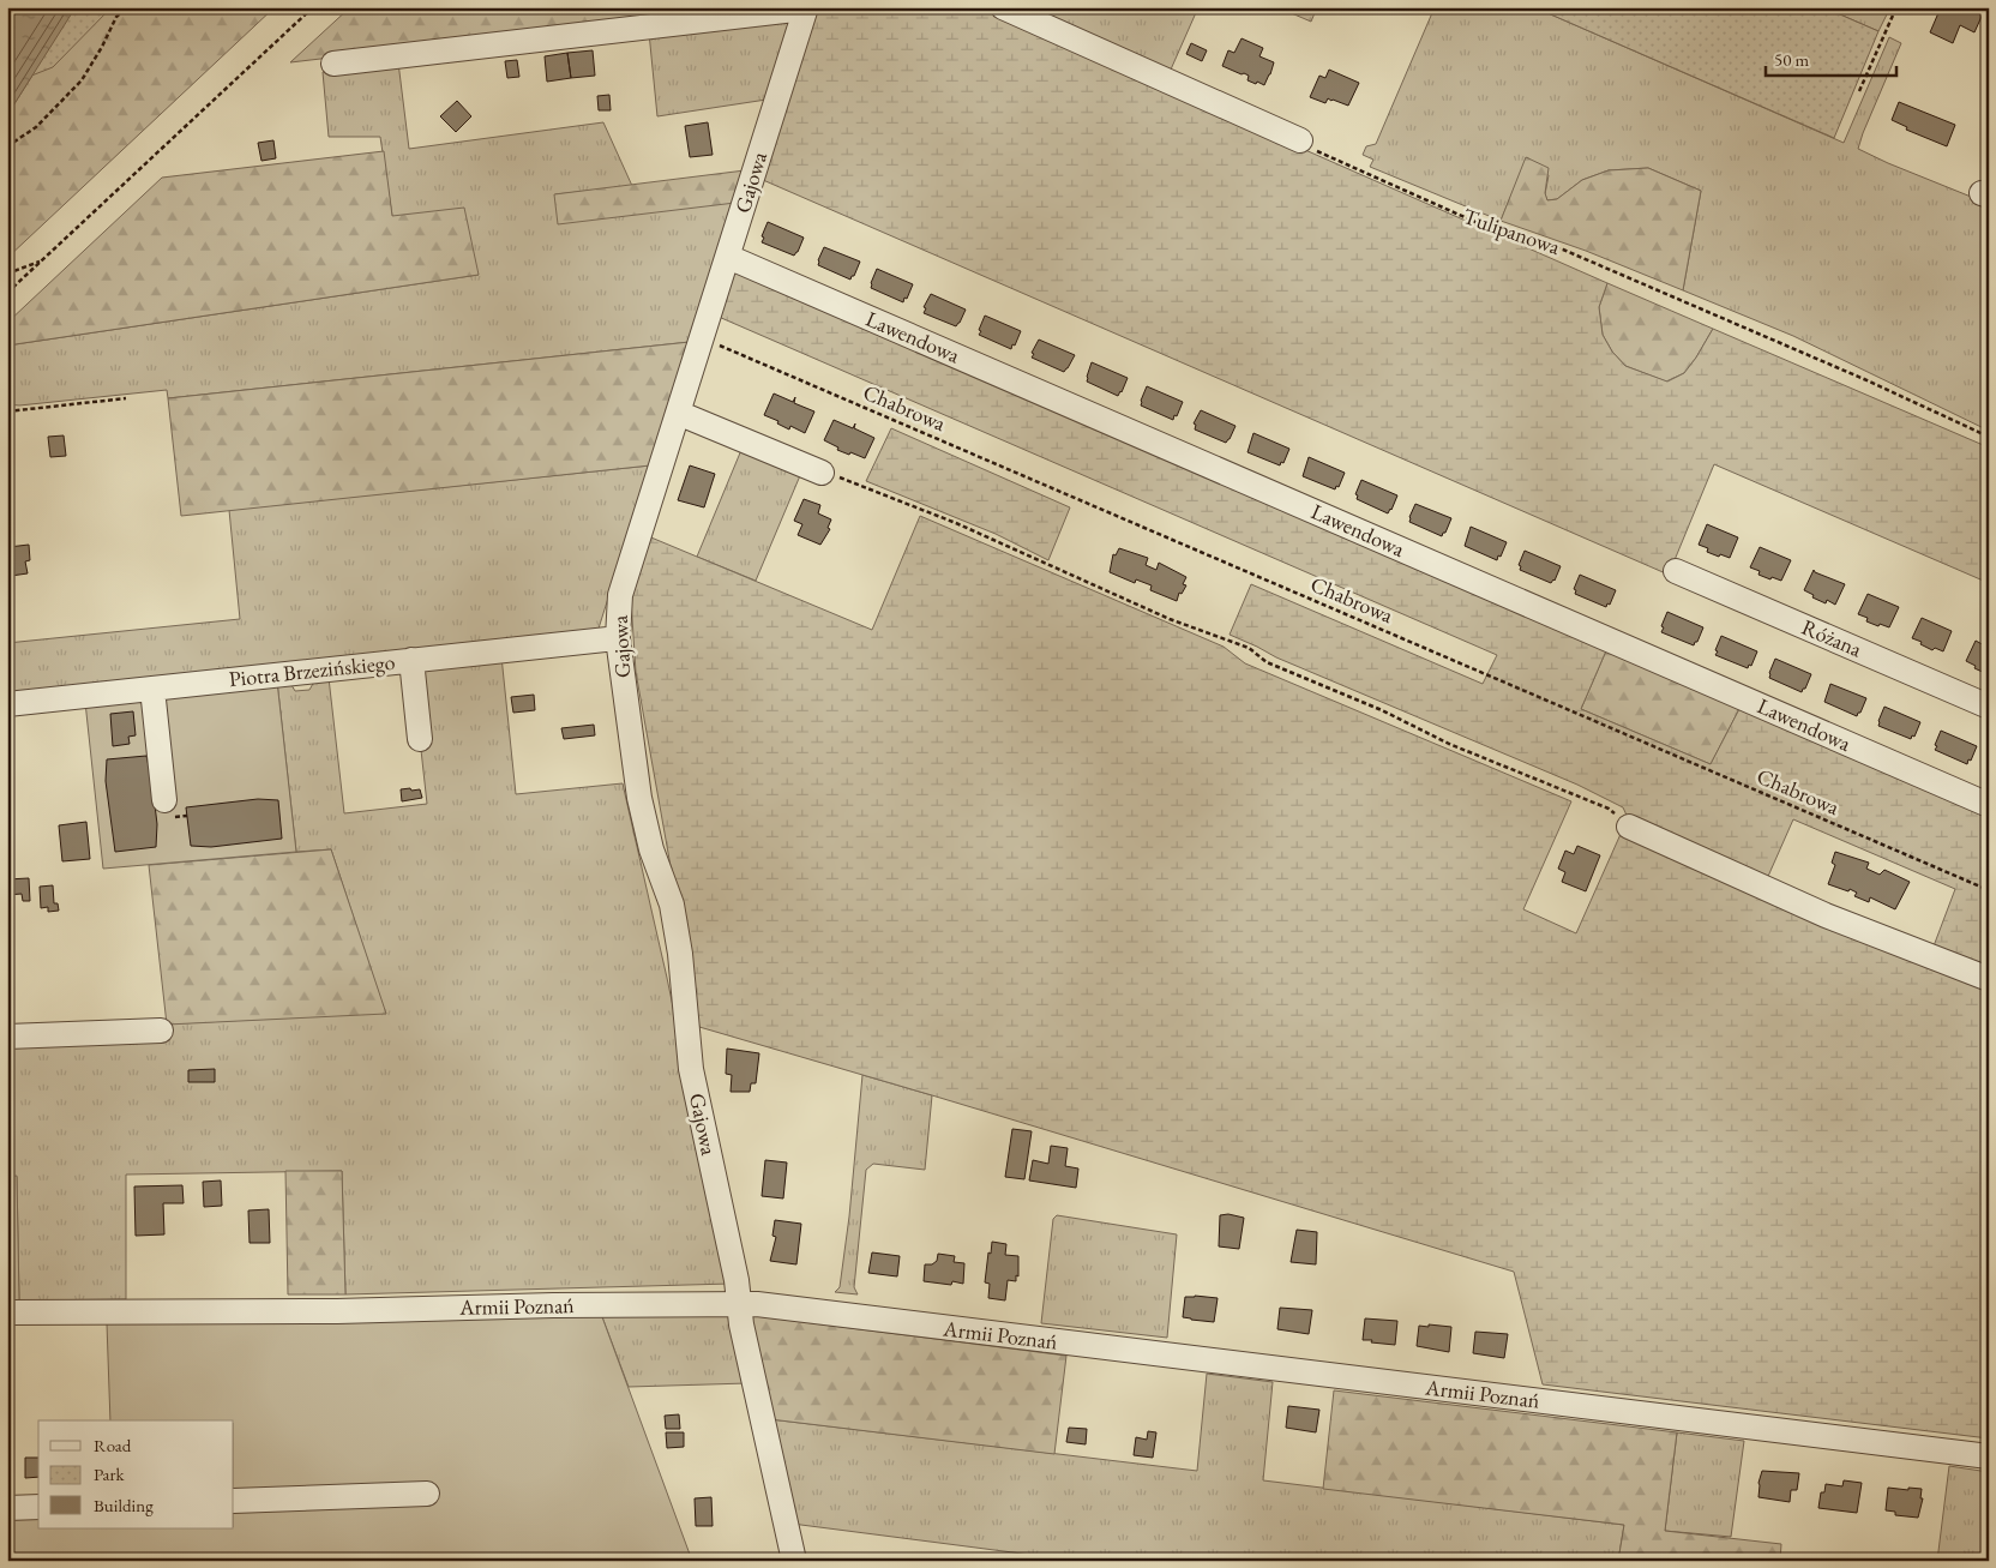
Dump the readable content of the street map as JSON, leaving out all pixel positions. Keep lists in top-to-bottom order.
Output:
{
  "streets": {
    "street": [
      "Gajowa",
      "Lawendowa",
      "Różana",
      "Piotra Brzezińskiego",
      "Armii Poznań"
    ],
    "path": ["Tulipanowa", "Chabrowa"]
  },
  "crossings": [
    ["Gajowa", "Lawendowa"],
    ["Gajowa", "Chabrowa"],
    ["Gajowa", "Piotra Brzezińskiego"],
    ["Gajowa", "Armii Poznań"]
  ],
  "legend": ["Road", "Park", "Building"],
  "scale_bar": "50 m"
}
